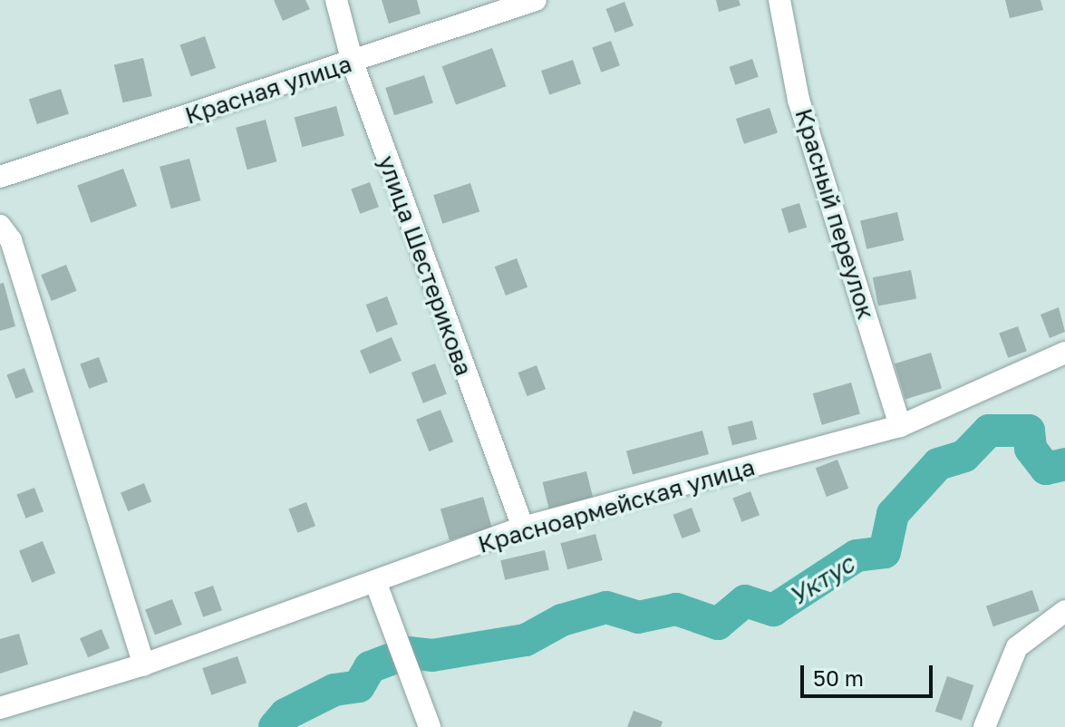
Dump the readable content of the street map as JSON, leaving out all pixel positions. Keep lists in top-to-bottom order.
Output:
{
  "streets": {
    "street": [
      "Красная улица",
      "Красный переулок",
      "улица Шестерикова",
      "Красноармейская улица"
    ]
  },
  "crossings": [
    ["Красная улица", "улица Шестерикова"],
    ["Красный переулок", "Красноармейская улица"],
    ["улица Шестерикова", "Красноармейская улица"]
  ],
  "water": ["Уктус"],
  "scale_bar": "50 m"
}
